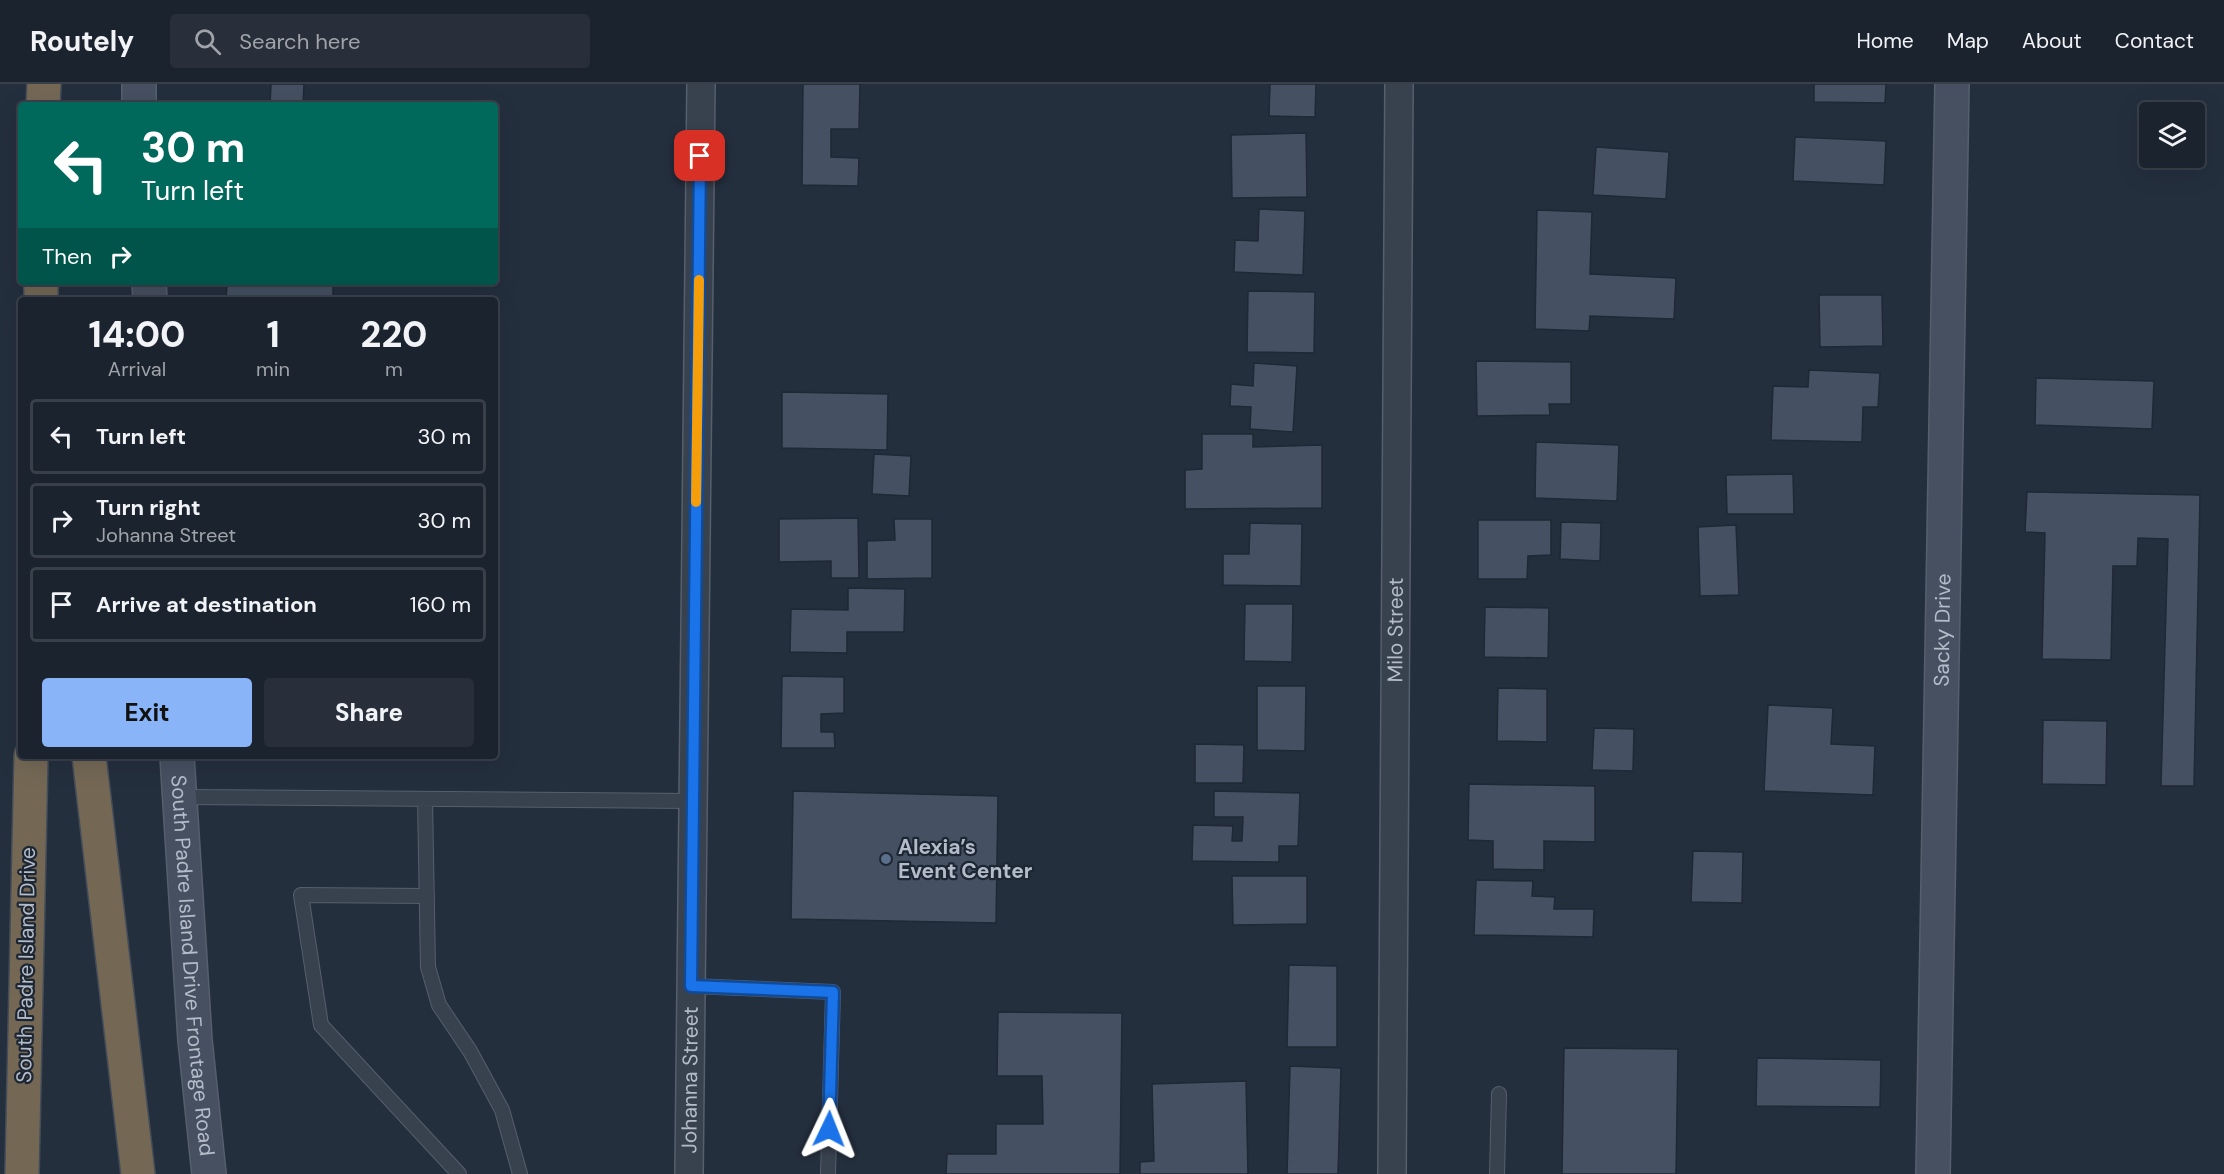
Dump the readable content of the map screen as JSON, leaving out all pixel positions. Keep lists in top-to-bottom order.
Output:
{
  "streets": {
    "highway": ["South Padre Island Drive"],
    "street": [
      "Milo Street",
      "Sacky Drive",
      "South Padre Island Drive Frontage Road",
      "Johanna Street"
    ]
  },
  "places": ["Alexia’s Event Center"],
  "page": {
    "header": "Routely",
    "search": "Search here",
    "nav": [
      "Home",
      "Map",
      "About",
      "Contact"
    ],
    "turn": ["30 m", "Turn left"],
    "then": "Then",
    "eta": [
      "14:00",
      "Arrival",
      "1",
      "min",
      "220",
      "m"
    ],
    "list": [
      {
        "name": "Turn left",
        "value": "30 m"
      },
      {
        "name": "Turn right",
        "note": "Johanna Street",
        "value": "30 m"
      },
      {
        "name": "Arrive at destination",
        "value": "160 m"
      }
    ],
    "buttons": ["Exit", "Share"]
  }
}
